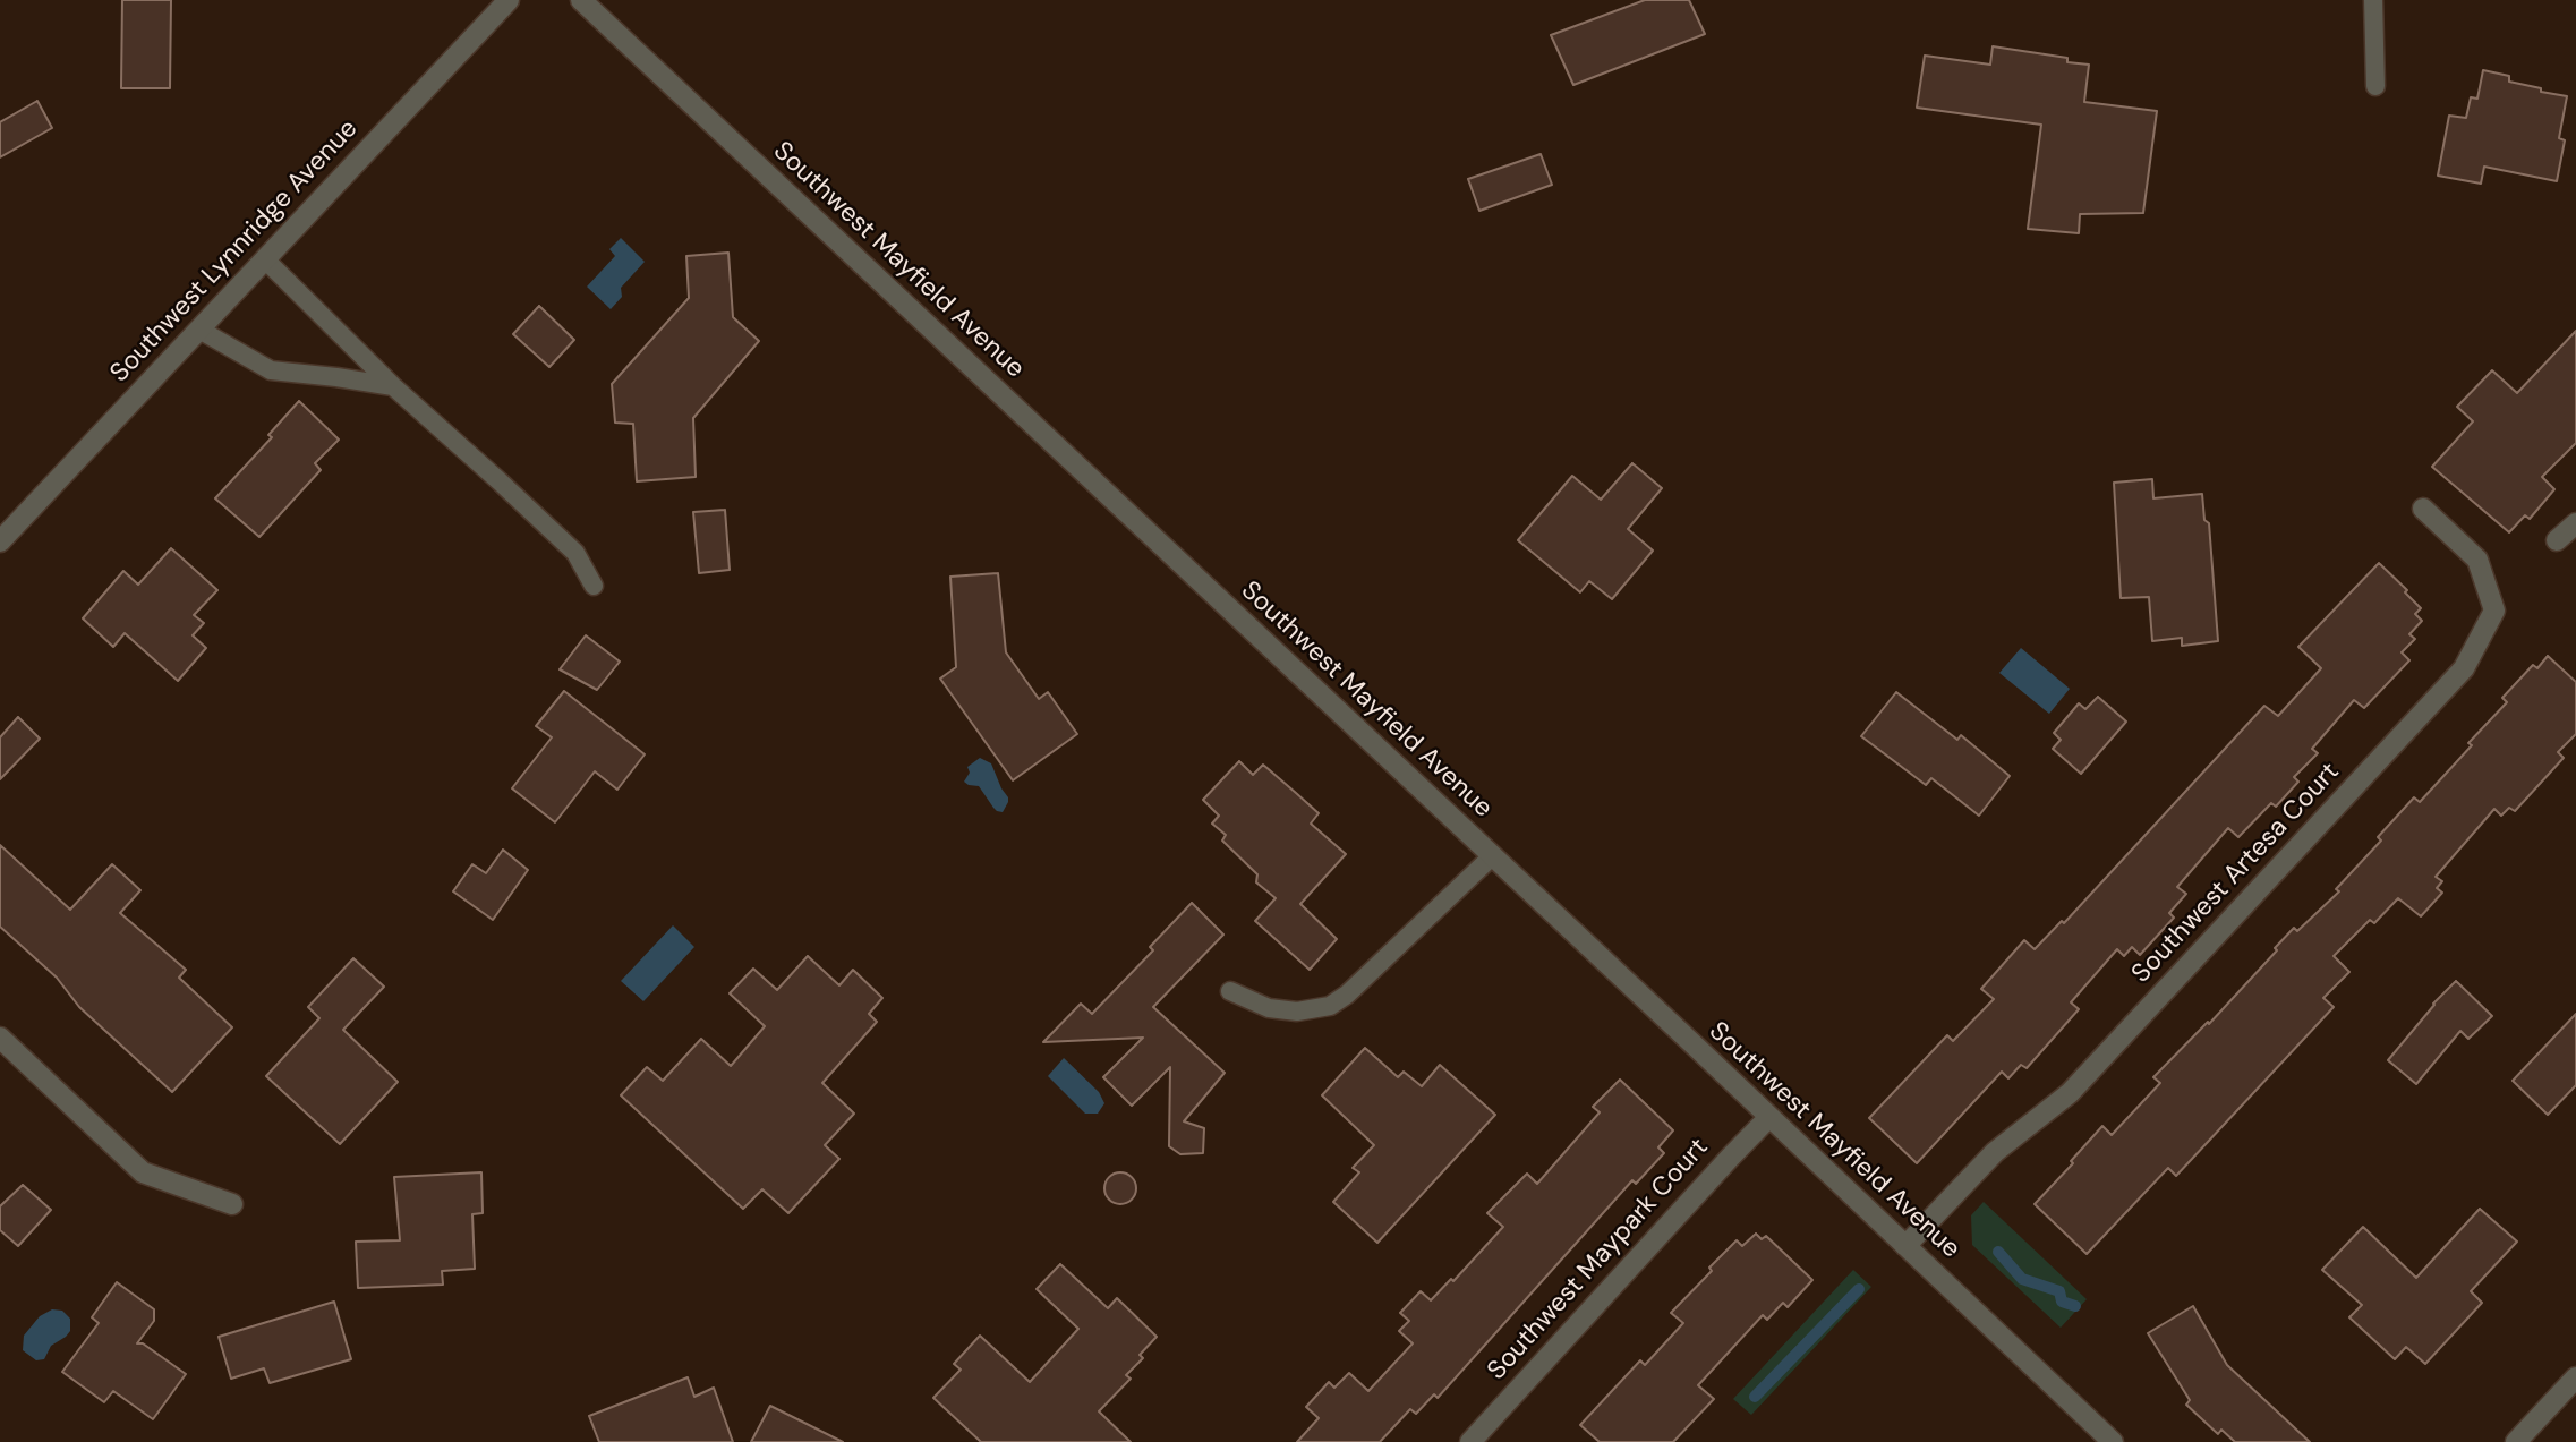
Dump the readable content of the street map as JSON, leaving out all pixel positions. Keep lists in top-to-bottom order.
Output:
{
  "streets": {
    "street": [
      "Southwest Lynnridge Avenue",
      "Southwest Mayfield Avenue",
      "Southwest Artesa Court",
      "Southwest Maypark Court"
    ]
  },
  "crossings": [
    ["Southwest Mayfield Avenue", "Southwest Artesa Court"],
    ["Southwest Mayfield Avenue", "Southwest Maypark Court"]
  ]
}
